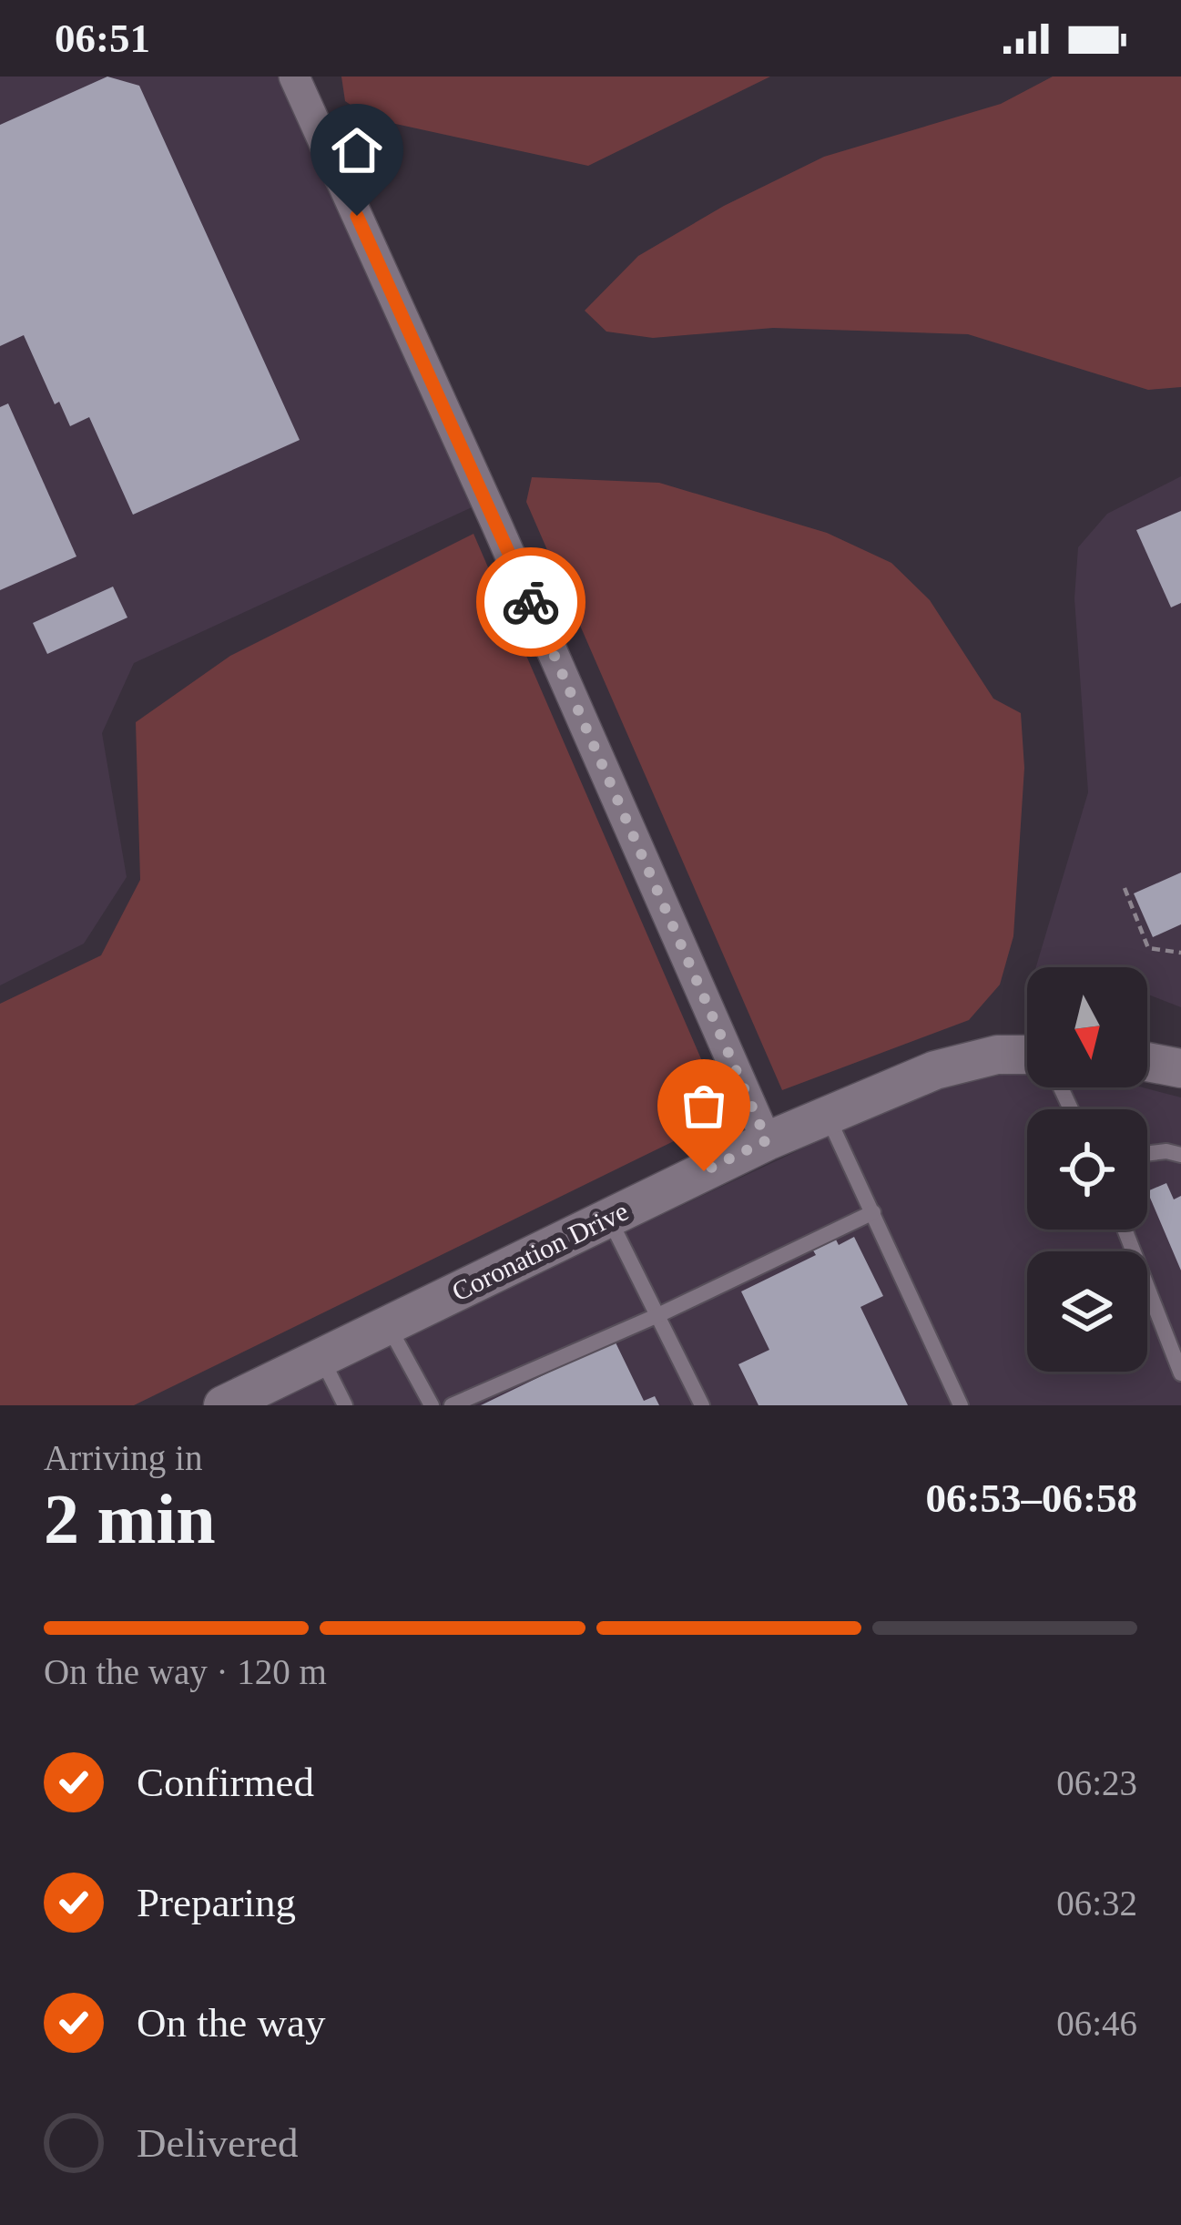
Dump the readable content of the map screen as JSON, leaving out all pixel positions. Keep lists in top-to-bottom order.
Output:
{
  "streets": {
    "street": ["Coronation Drive"]
  },
  "north": "bottom",
  "page": {
    "status": "06:51",
    "heading": ["2 min", "Arriving in", "06:53–06:58"],
    "bar": "On the way · 120 m",
    "list": [
      ["Confirmed", "06:23"],
      ["Preparing", "06:32"],
      ["On the way", "06:46"],
      "Delivered"
    ]
  }
}
